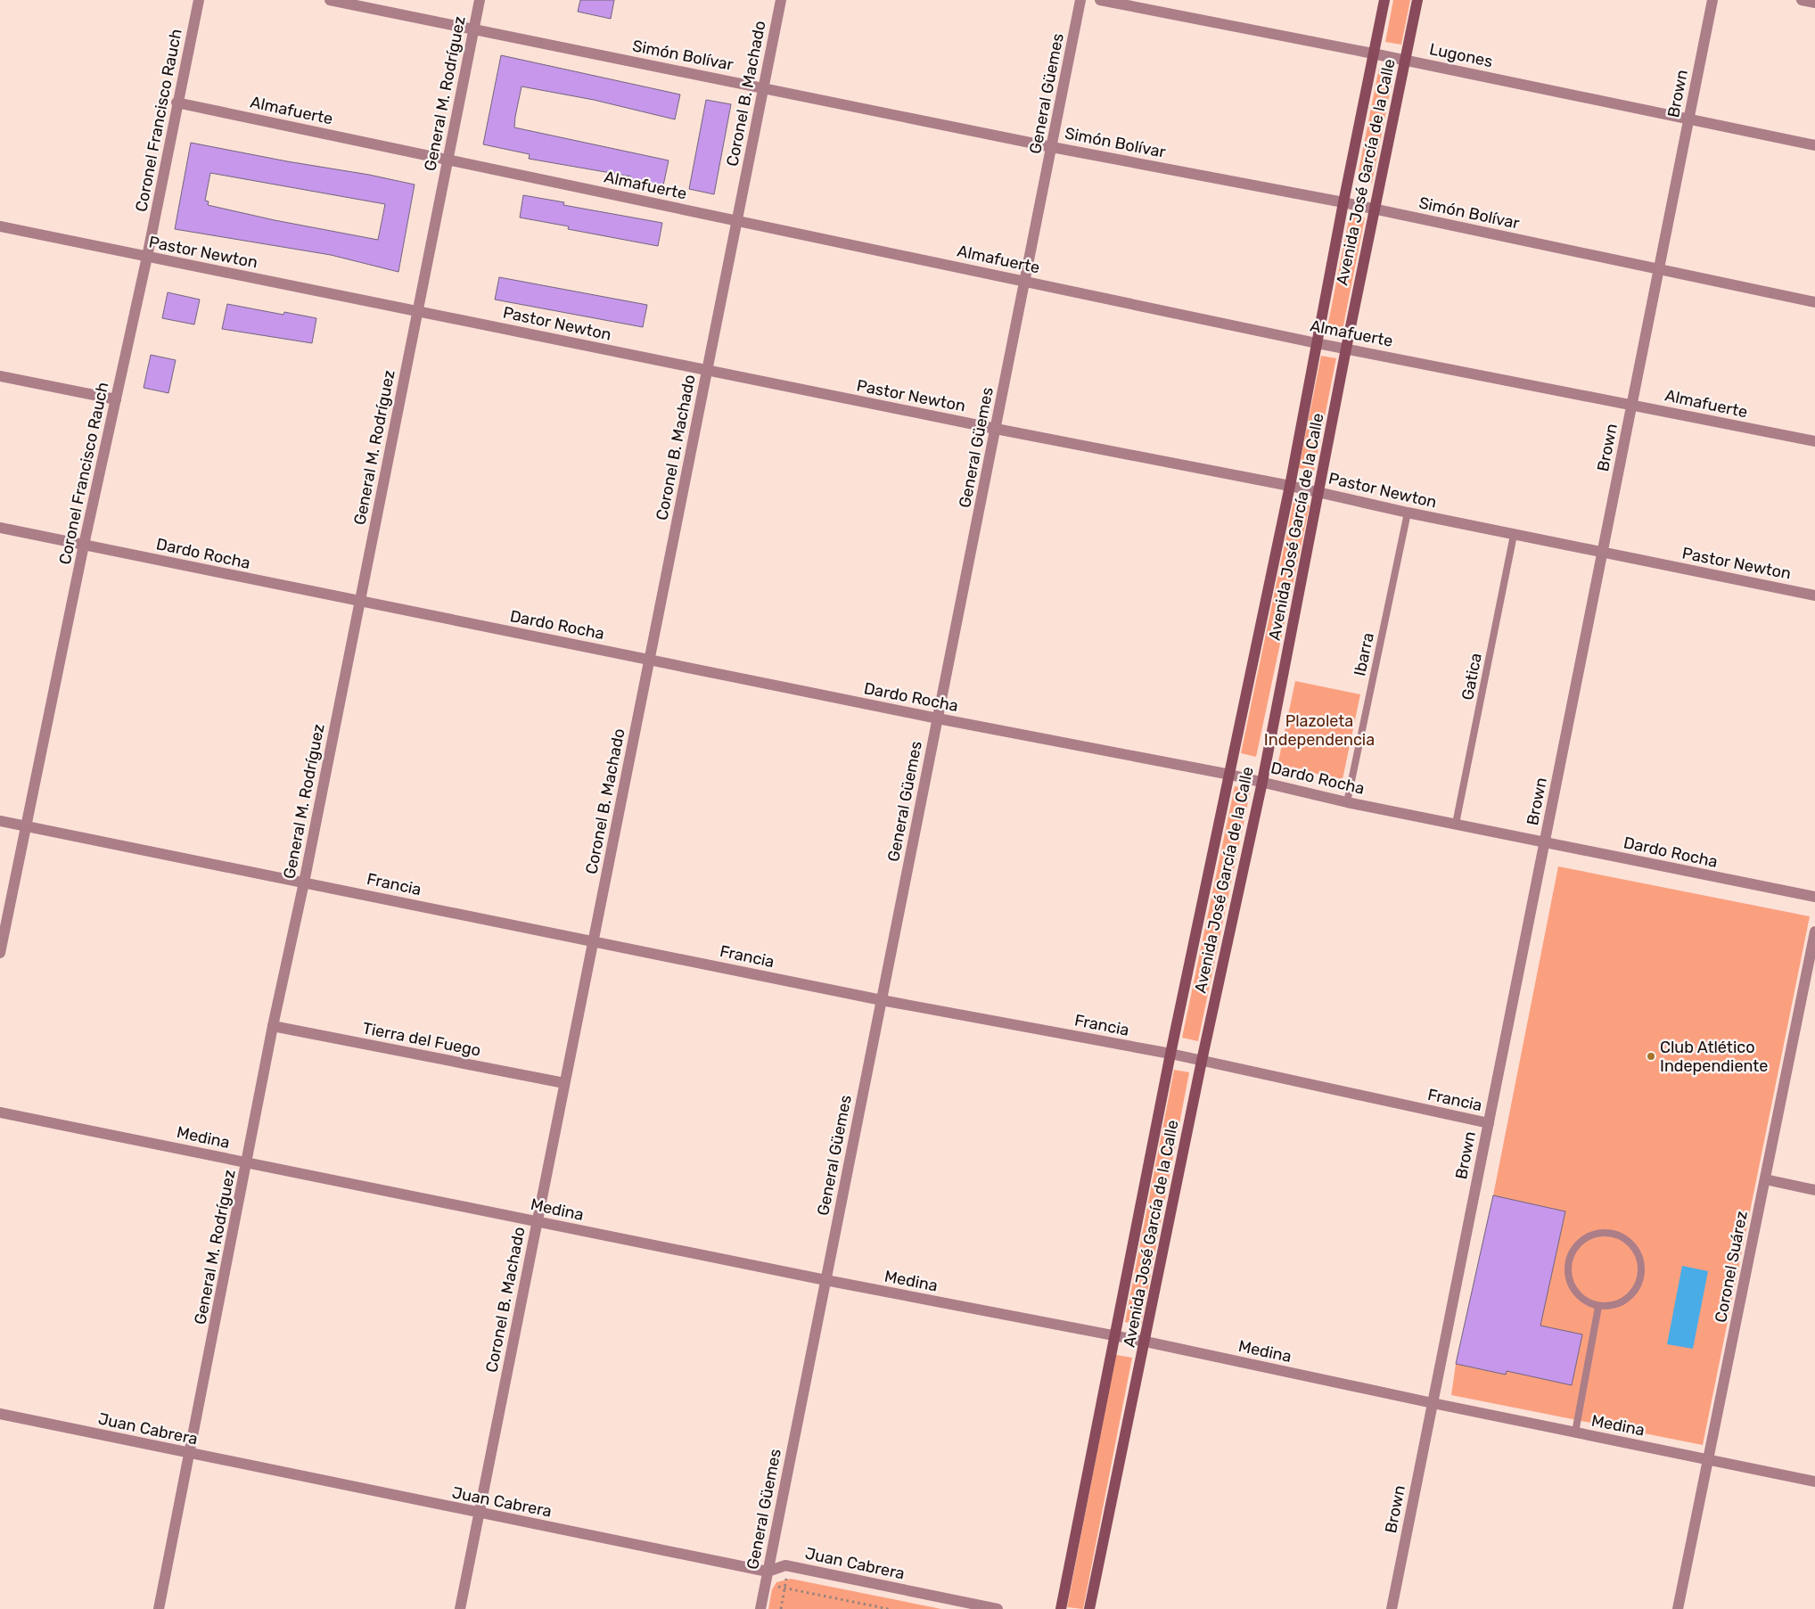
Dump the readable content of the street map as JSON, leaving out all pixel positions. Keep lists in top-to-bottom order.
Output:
{
  "streets": {
    "main road": ["Avenida José García de la Calle"],
    "street": [
      "Simón Bolívar",
      "Lugones",
      "General M. Rodríguez",
      "Coronel B. Machado",
      "General Güemes",
      "Brown",
      "Almafuerte",
      "Coronel Francisco Rauch",
      "Pastor Newton",
      "Dardo Rocha",
      "Francia",
      "Tierra del Fuego",
      "Medina",
      "Coronel Suárez",
      "Juan Cabrera"
    ],
    "lane": ["Ibarra", "Gatica"]
  },
  "crossings": [
    ["Simón Bolívar", "General M. Rodríguez"],
    ["Simón Bolívar", "Coronel B. Machado"],
    ["Simón Bolívar", "General Güemes"],
    ["Simón Bolívar", "Brown"],
    ["Simón Bolívar", "Avenida José García de la Calle"],
    ["Lugones", "Brown"],
    ["Lugones", "Avenida José García de la Calle"],
    ["General M. Rodríguez", "Almafuerte"],
    ["General M. Rodríguez", "Pastor Newton"],
    ["General M. Rodríguez", "Dardo Rocha"],
    ["General M. Rodríguez", "Francia"],
    ["General M. Rodríguez", "Tierra del Fuego"],
    ["General M. Rodríguez", "Medina"],
    ["General M. Rodríguez", "Juan Cabrera"],
    ["Coronel B. Machado", "Almafuerte"],
    ["Coronel B. Machado", "Pastor Newton"],
    ["Coronel B. Machado", "Dardo Rocha"],
    ["Coronel B. Machado", "Francia"],
    ["Coronel B. Machado", "Tierra del Fuego"],
    ["Coronel B. Machado", "Medina"],
    ["Coronel B. Machado", "Juan Cabrera"],
    ["General Güemes", "Almafuerte"],
    ["General Güemes", "Pastor Newton"],
    ["General Güemes", "Dardo Rocha"],
    ["General Güemes", "Francia"],
    ["General Güemes", "Medina"],
    ["General Güemes", "Juan Cabrera"],
    ["Brown", "Almafuerte"],
    ["Brown", "Pastor Newton"],
    ["Brown", "Dardo Rocha"],
    ["Brown", "Francia"],
    ["Brown", "Medina"],
    ["Almafuerte", "Coronel Francisco Rauch"],
    ["Almafuerte", "Avenida José García de la Calle"],
    ["Coronel Francisco Rauch", "Pastor Newton"],
    ["Coronel Francisco Rauch", "Dardo Rocha"],
    ["Coronel Francisco Rauch", "Francia"],
    ["Avenida José García de la Calle", "Pastor Newton"],
    ["Avenida José García de la Calle", "Dardo Rocha"],
    ["Avenida José García de la Calle", "Francia"],
    ["Avenida José García de la Calle", "Medina"],
    ["Pastor Newton", "Ibarra"],
    ["Pastor Newton", "Gatica"],
    ["Dardo Rocha", "Ibarra"],
    ["Dardo Rocha", "Gatica"],
    ["Medina", "Coronel Suárez"]
  ],
  "parks": ["Plazoleta Independencia"],
  "places": ["Club Atlético Independiente"]
}
